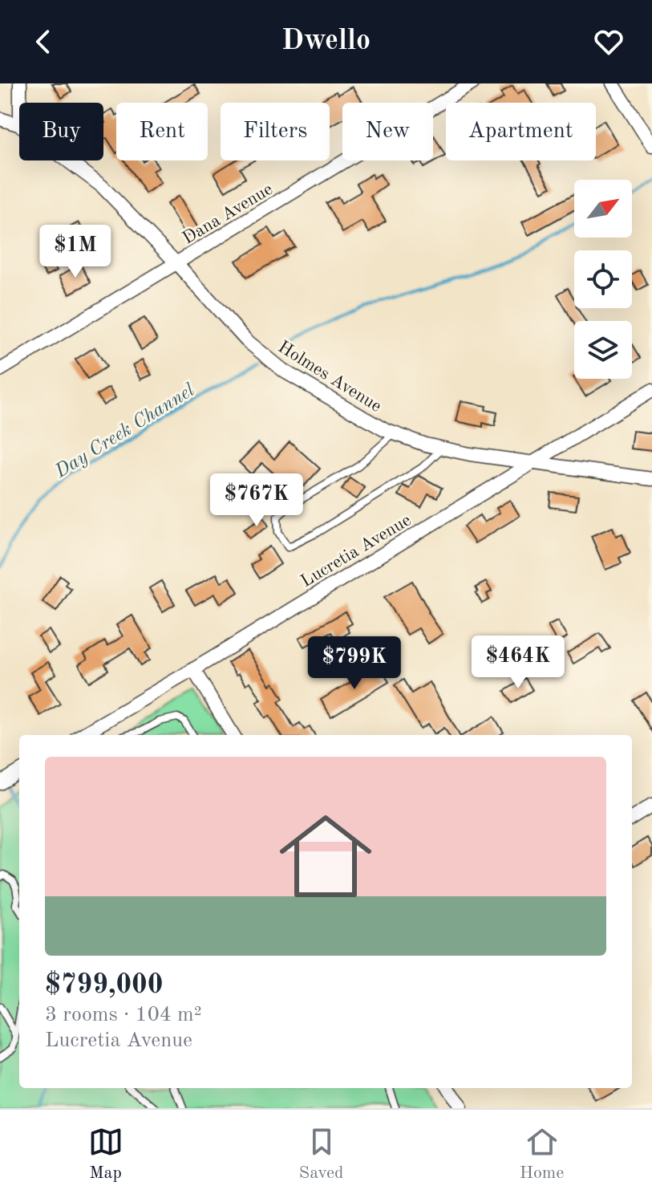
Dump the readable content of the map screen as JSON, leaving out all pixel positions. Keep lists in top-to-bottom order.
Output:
{
  "streets": {
    "street": ["Dana Avenue", "Holmes Avenue", "Lucretia Avenue"]
  },
  "crossings": [
    ["Dana Avenue", "Holmes Avenue"],
    ["Holmes Avenue", "Lucretia Avenue"]
  ],
  "water": ["Day Creek Channel"],
  "north": "top right",
  "page": {
    "header": "Dwello",
    "chip": [
      "Buy",
      "Rent",
      "Filters",
      "New",
      "Apartment"
    ],
    "price": [
      "$1M",
      "$767K",
      "$464K",
      "$799K"
    ],
    "list": [
      {
        "name": "$799,000",
        "note": "3 rooms · 104 m² · Lucretia Avenue"
      }
    ],
    "tabs": ["Map", "Saved", "Home"]
  }
}
